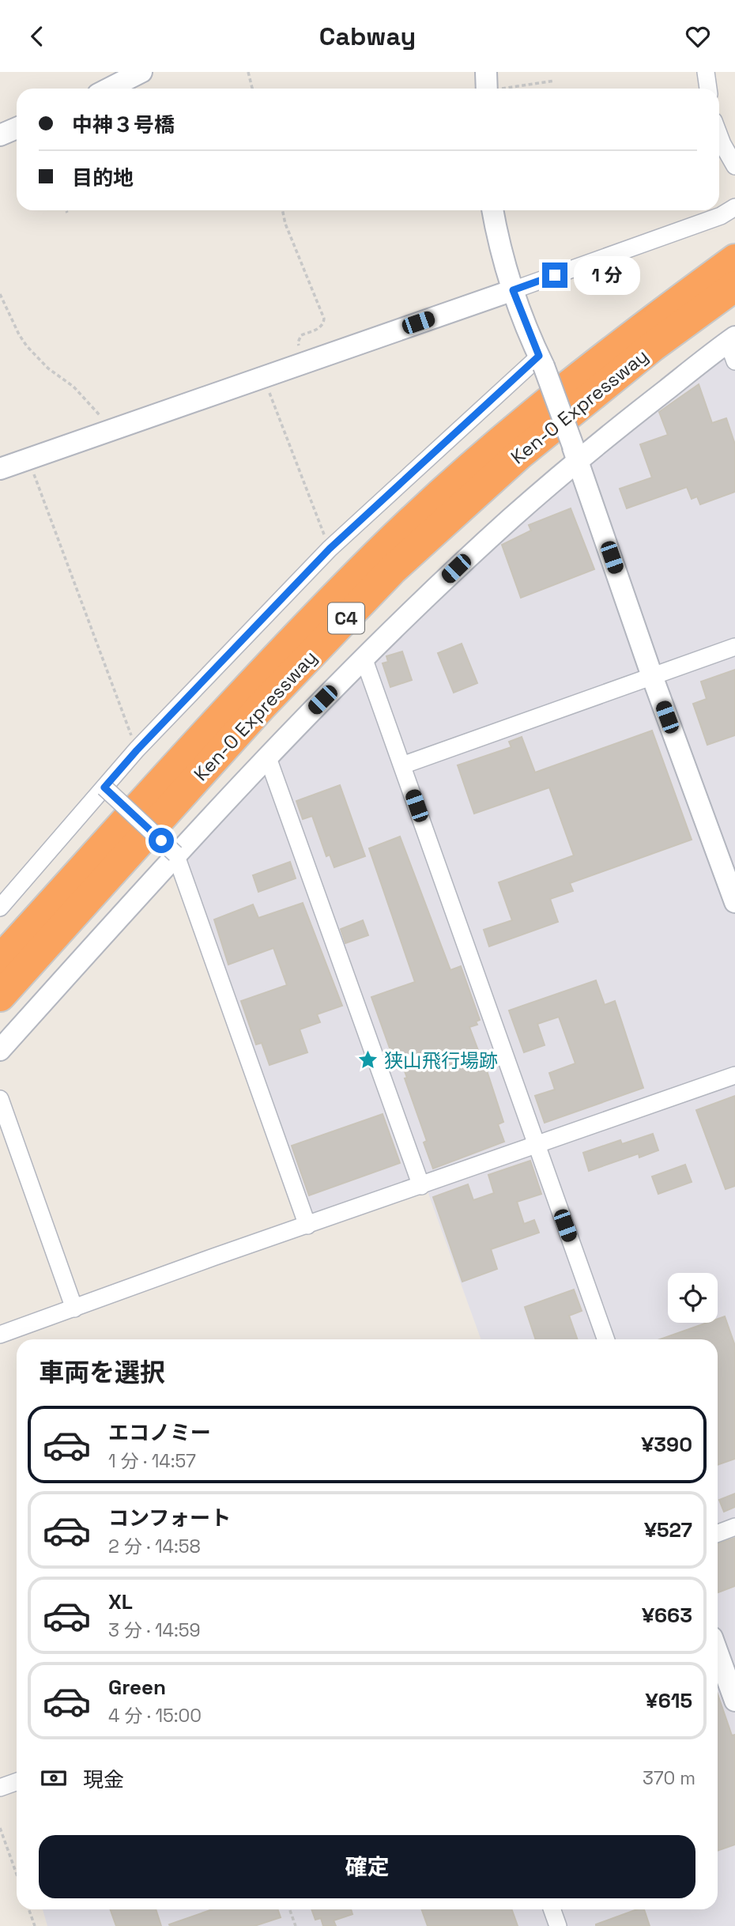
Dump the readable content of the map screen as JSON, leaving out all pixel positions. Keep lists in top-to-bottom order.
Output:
{
  "streets": {
    "highway": ["Ken-O Expressway", "C4"]
  },
  "places": {
    "place": ["狭山飛行場跡"]
  },
  "page": {
    "header": "Cabway",
    "banner": ["中神３号橋", "目的地"],
    "bubble": "1 分",
    "heading": "車両を選択",
    "list": [
      {
        "name": "エコノミー",
        "note": "1 分 · 14:57",
        "value": "¥390"
      },
      {
        "name": "コンフォート",
        "note": "2 分 · 14:58",
        "value": "¥527"
      },
      {
        "name": "XL",
        "note": "3 分 · 14:59",
        "value": "¥663"
      },
      {
        "name": "Green",
        "note": "4 分 · 15:00",
        "value": "¥615"
      }
    ],
    "pay": ["現金", "370 m"],
    "buttons": "確定"
  }
}
